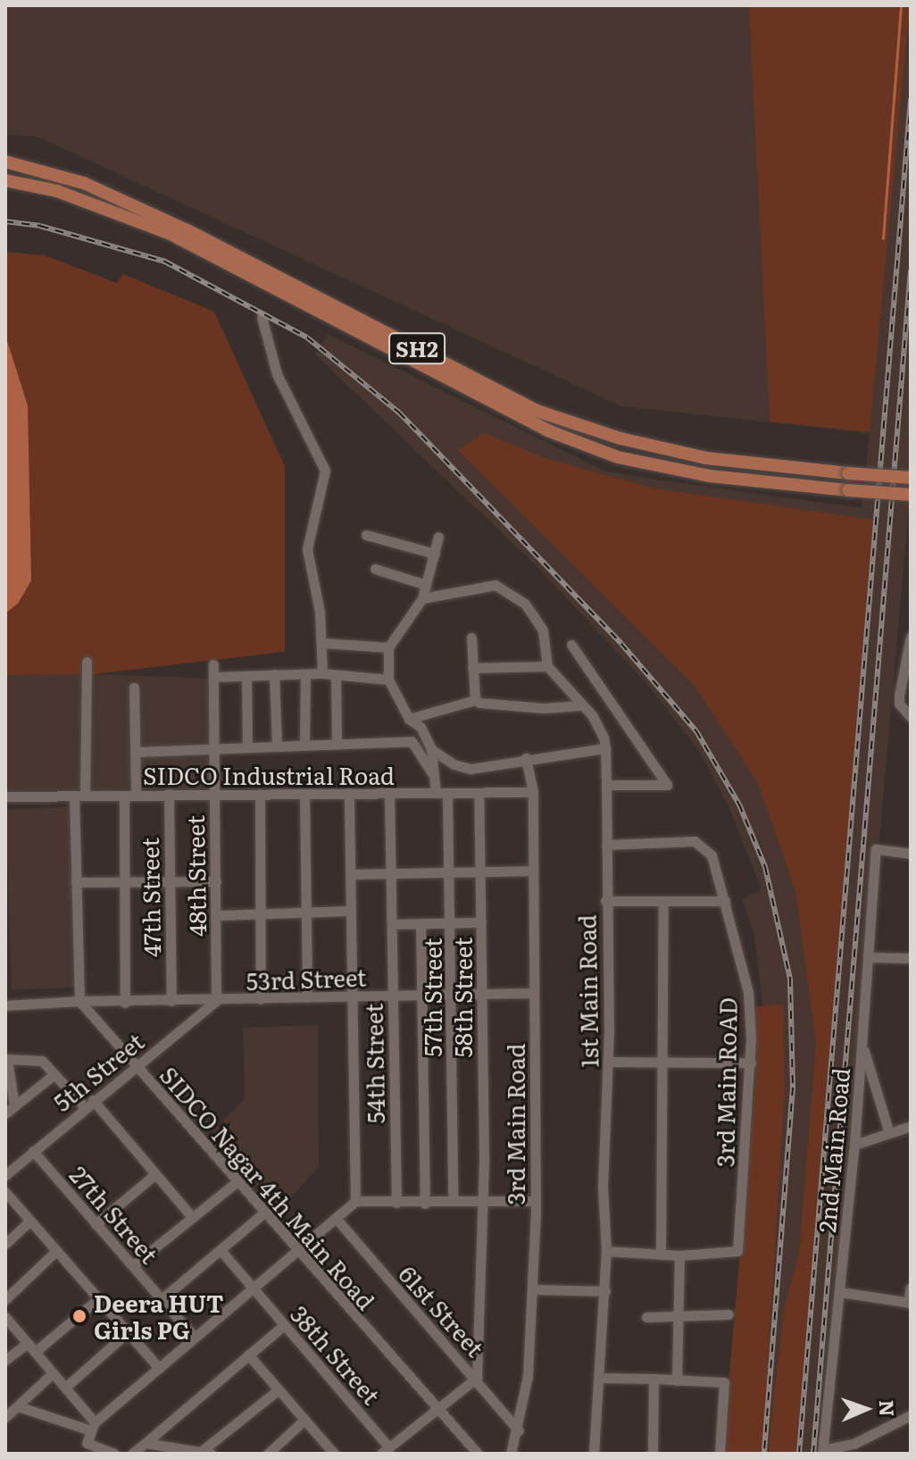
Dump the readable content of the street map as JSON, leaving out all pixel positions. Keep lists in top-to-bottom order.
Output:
{
  "streets": {
    "main road": ["SH2"],
    "street": [
      "SIDCO Industrial Road",
      "48th Street",
      "47th Street",
      "53rd Street",
      "1st Main Road",
      "57th Street",
      "58th Street",
      "54th Street",
      "5th Street",
      "3rd Main RoAD",
      "3rd Main Road",
      "2nd Main Road",
      "SIDCO Nagar 4th Main Road",
      "27th Street",
      "61st Street",
      "38th Street"
    ]
  },
  "crossings": [
    ["SIDCO Industrial Road", "48th Street"],
    ["SIDCO Industrial Road", "47th Street"],
    ["SIDCO Industrial Road", "57th Street"],
    ["SIDCO Industrial Road", "58th Street"],
    ["SIDCO Industrial Road", "54th Street"],
    ["SIDCO Industrial Road", "3rd Main Road"],
    ["48th Street", "53rd Street"],
    ["48th Street", "5th Street"],
    ["47th Street", "53rd Street"],
    ["53rd Street", "57th Street"],
    ["53rd Street", "58th Street"],
    ["53rd Street", "54th Street"],
    ["53rd Street", "5th Street"],
    ["53rd Street", "3rd Main Road"],
    ["53rd Street", "SIDCO Nagar 4th Main Road"],
    ["1st Main Road", "3rd Main RoAD"],
    ["58th Street", "61st Street"],
    ["5th Street", "SIDCO Nagar 4th Main Road"],
    ["5th Street", "27th Street"],
    ["3rd Main Road", "61st Street"]
  ],
  "places": ["Deera HUT Girls PG"],
  "north": "right"
}
